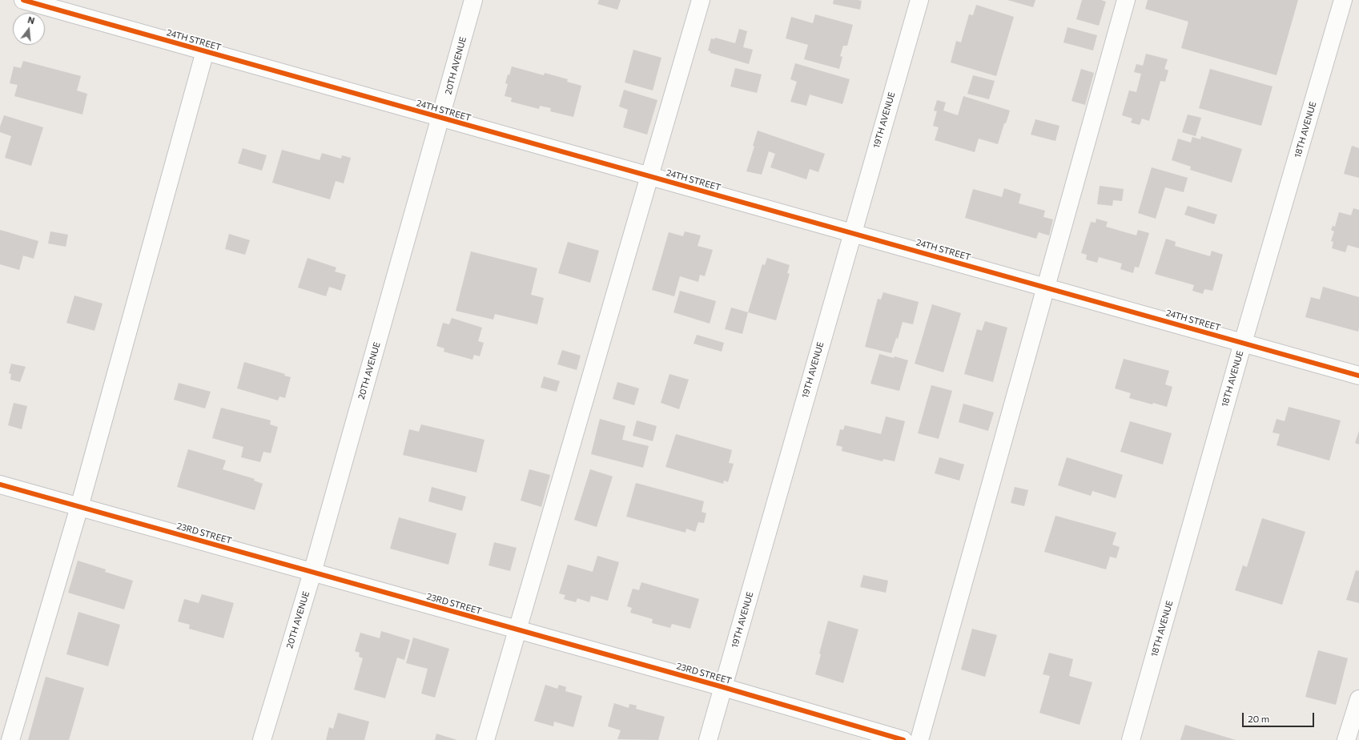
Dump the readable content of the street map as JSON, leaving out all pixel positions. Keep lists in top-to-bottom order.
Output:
{
  "streets": {
    "street": [
      "24TH STREET",
      "20TH AVENUE",
      "19TH AVENUE",
      "18TH AVENUE",
      "23RD STREET"
    ]
  },
  "crossings": [
    ["24TH STREET", "20TH AVENUE"],
    ["24TH STREET", "19TH AVENUE"],
    ["24TH STREET", "18TH AVENUE"],
    ["20TH AVENUE", "23RD STREET"],
    ["19TH AVENUE", "23RD STREET"]
  ],
  "scale_bar": "20 m",
  "north": "top"
}
